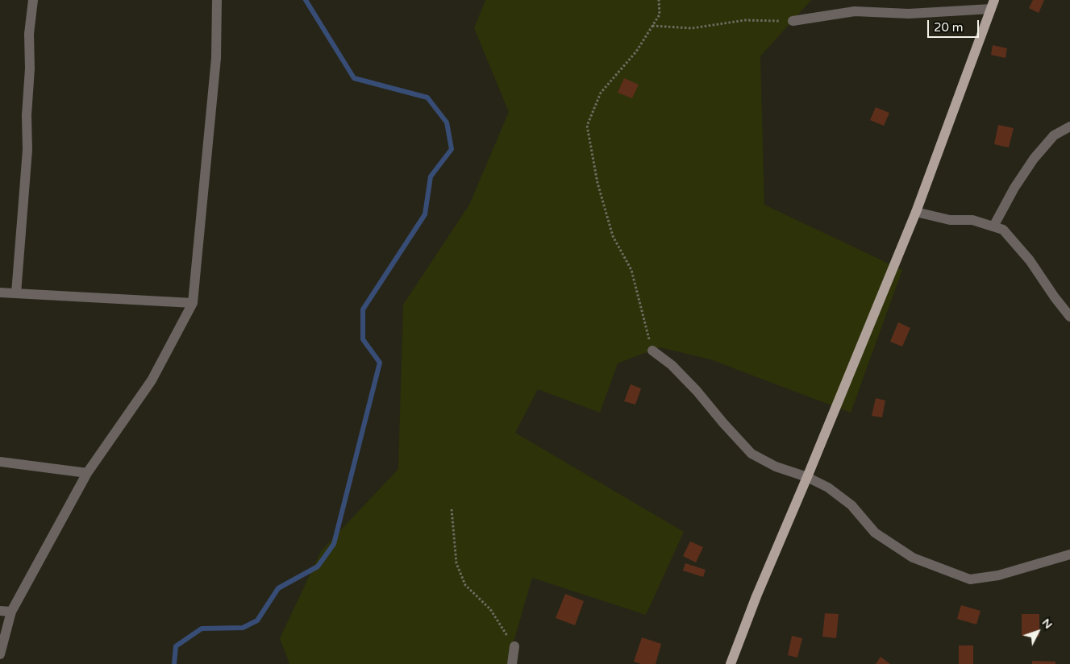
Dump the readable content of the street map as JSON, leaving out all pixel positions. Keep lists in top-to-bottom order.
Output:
{
  "scale_bar": "20 m",
  "north": "top right"
}
